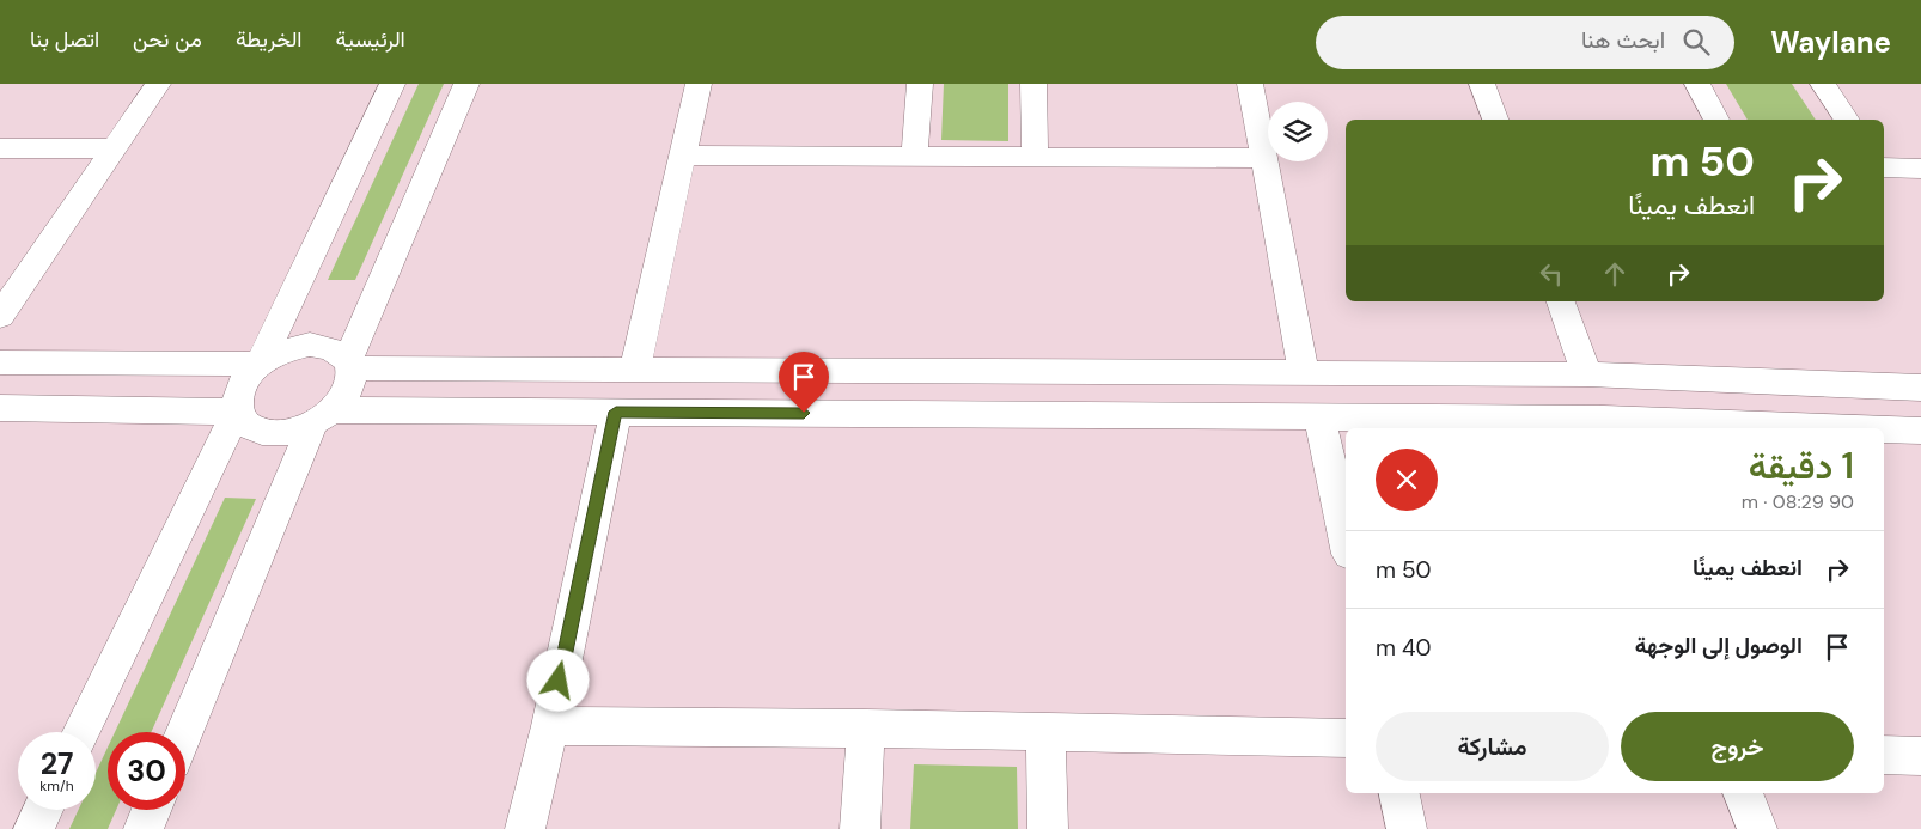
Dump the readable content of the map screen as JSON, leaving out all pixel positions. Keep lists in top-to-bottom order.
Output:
{
  "page": {
    "header": "Waylane",
    "search": "ابحث هنا",
    "nav": [
      "الرئيسية",
      "الخريطة",
      "من نحن",
      "اتصل بنا"
    ],
    "turn": ["50 m", "انعطف يمينًا"],
    "heading": ["1 دقيقة", "90 m · 08:29"],
    "list": [
      {
        "name": "انعطف يمينًا",
        "value": "50 m"
      },
      {
        "name": "الوصول إلى الوجهة",
        "value": "40 m"
      }
    ],
    "buttons": ["خروج", "مشاركة"],
    "speed": "27 km/h",
    "limit": "30"
  }
}
